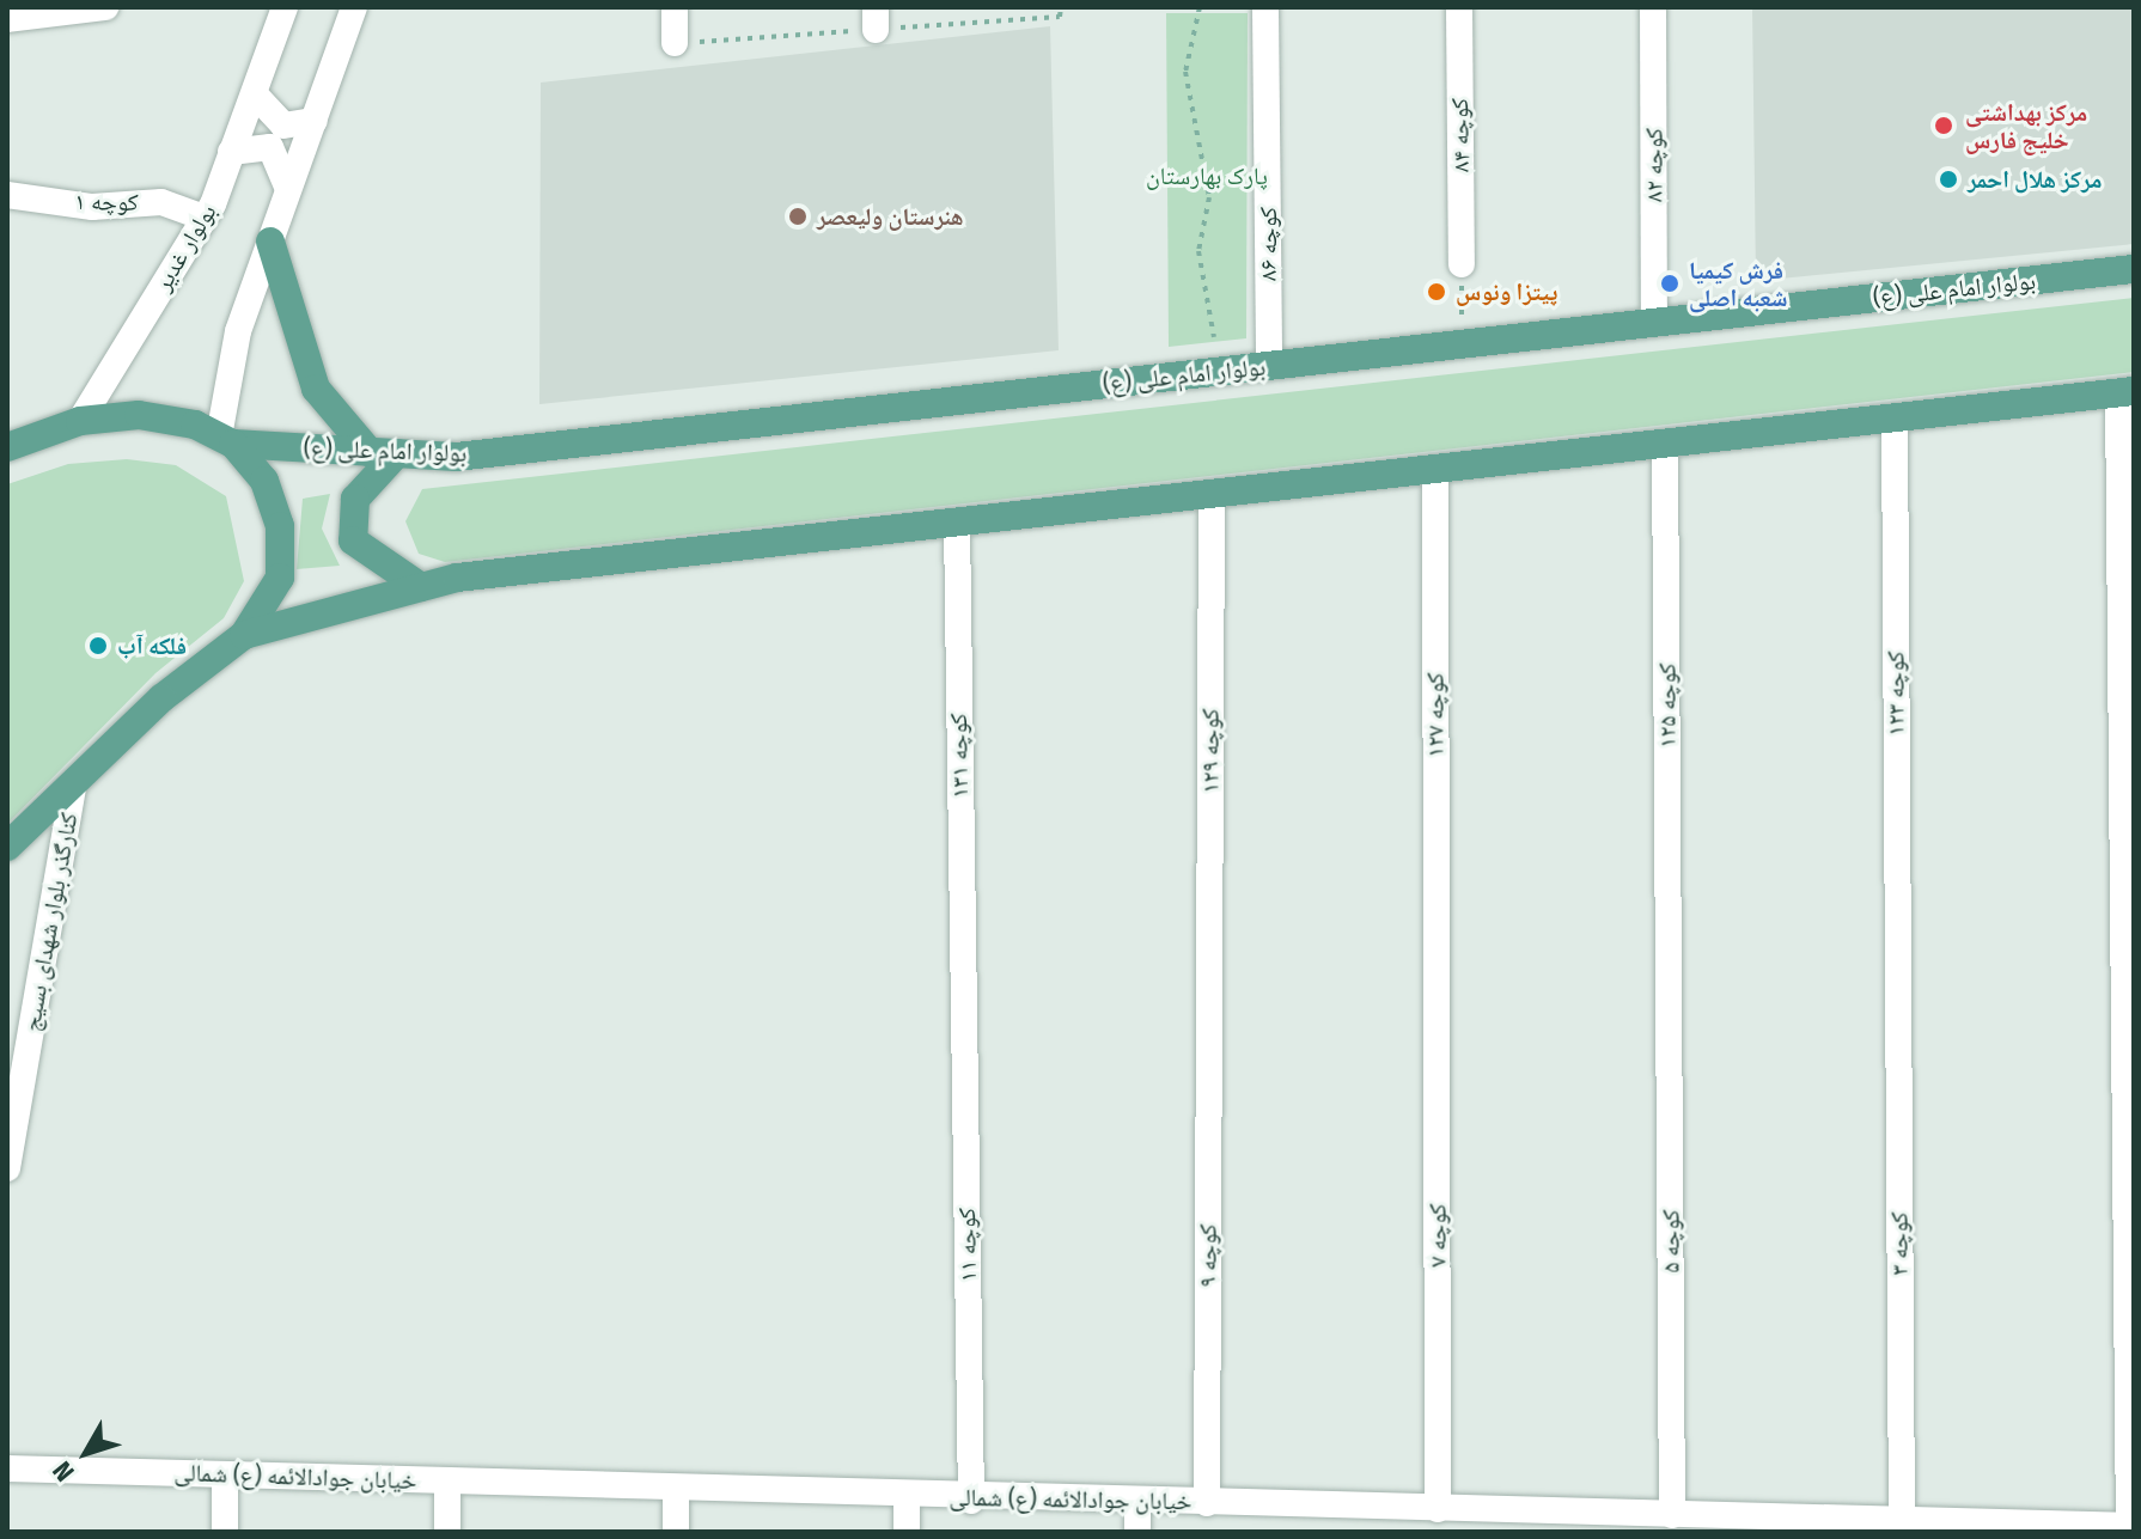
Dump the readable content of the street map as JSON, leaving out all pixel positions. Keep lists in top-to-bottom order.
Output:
{
  "streets": {
    "main road": ["بولوار امام علی (ع)"],
    "street": [
      "کوچه ۸۴",
      "کوچه ۸۲",
      "کوچه ۱",
      "کوچه ۸۶",
      "بولوار غدیر",
      "کوچه ۱۲۳",
      "کوچه ۱۲۵",
      "کوچه ۱۲۷",
      "کوچه ۱۲۹",
      "کوچه ۱۳۱",
      "کنارگذر بلوار شهدای بسیج",
      "کوچه ۷",
      "کوچه ۵",
      "کوچه ۳",
      "کوچه ۱۱",
      "کوچه ۹",
      "خیابان جوادالائمه (ع) شمالی"
    ]
  },
  "crossings": [
    ["کوچه ۸۲", "بولوار امام علی (ع)"],
    ["کوچه ۱", "بولوار غدیر"],
    ["کوچه ۸۶", "بولوار امام علی (ع)"],
    ["کوچه ۱۲۳", "کوچه ۳"],
    ["کوچه ۱۲۵", "کوچه ۵"],
    ["کوچه ۱۲۷", "کوچه ۷"],
    ["کوچه ۱۲۹", "کوچه ۹"],
    ["کوچه ۱۳۱", "کوچه ۱۱"],
    ["کوچه ۷", "خیابان جوادالائمه (ع) شمالی"],
    ["کوچه ۵", "خیابان جوادالائمه (ع) شمالی"],
    ["کوچه ۳", "خیابان جوادالائمه (ع) شمالی"],
    ["کوچه ۱۱", "خیابان جوادالائمه (ع) شمالی"],
    ["کوچه ۹", "خیابان جوادالائمه (ع) شمالی"]
  ],
  "parks": ["پارک بهارستان"],
  "places": [
    "مرکز بهداشتی خلیج فارس",
    "مرکز هلال احمر",
    "هنرستان ولیعصر",
    "فرش کیمیا شعبه اصلی",
    "پیتزا ونوس",
    "فلکه آب"
  ],
  "north": "bottom left"
}
